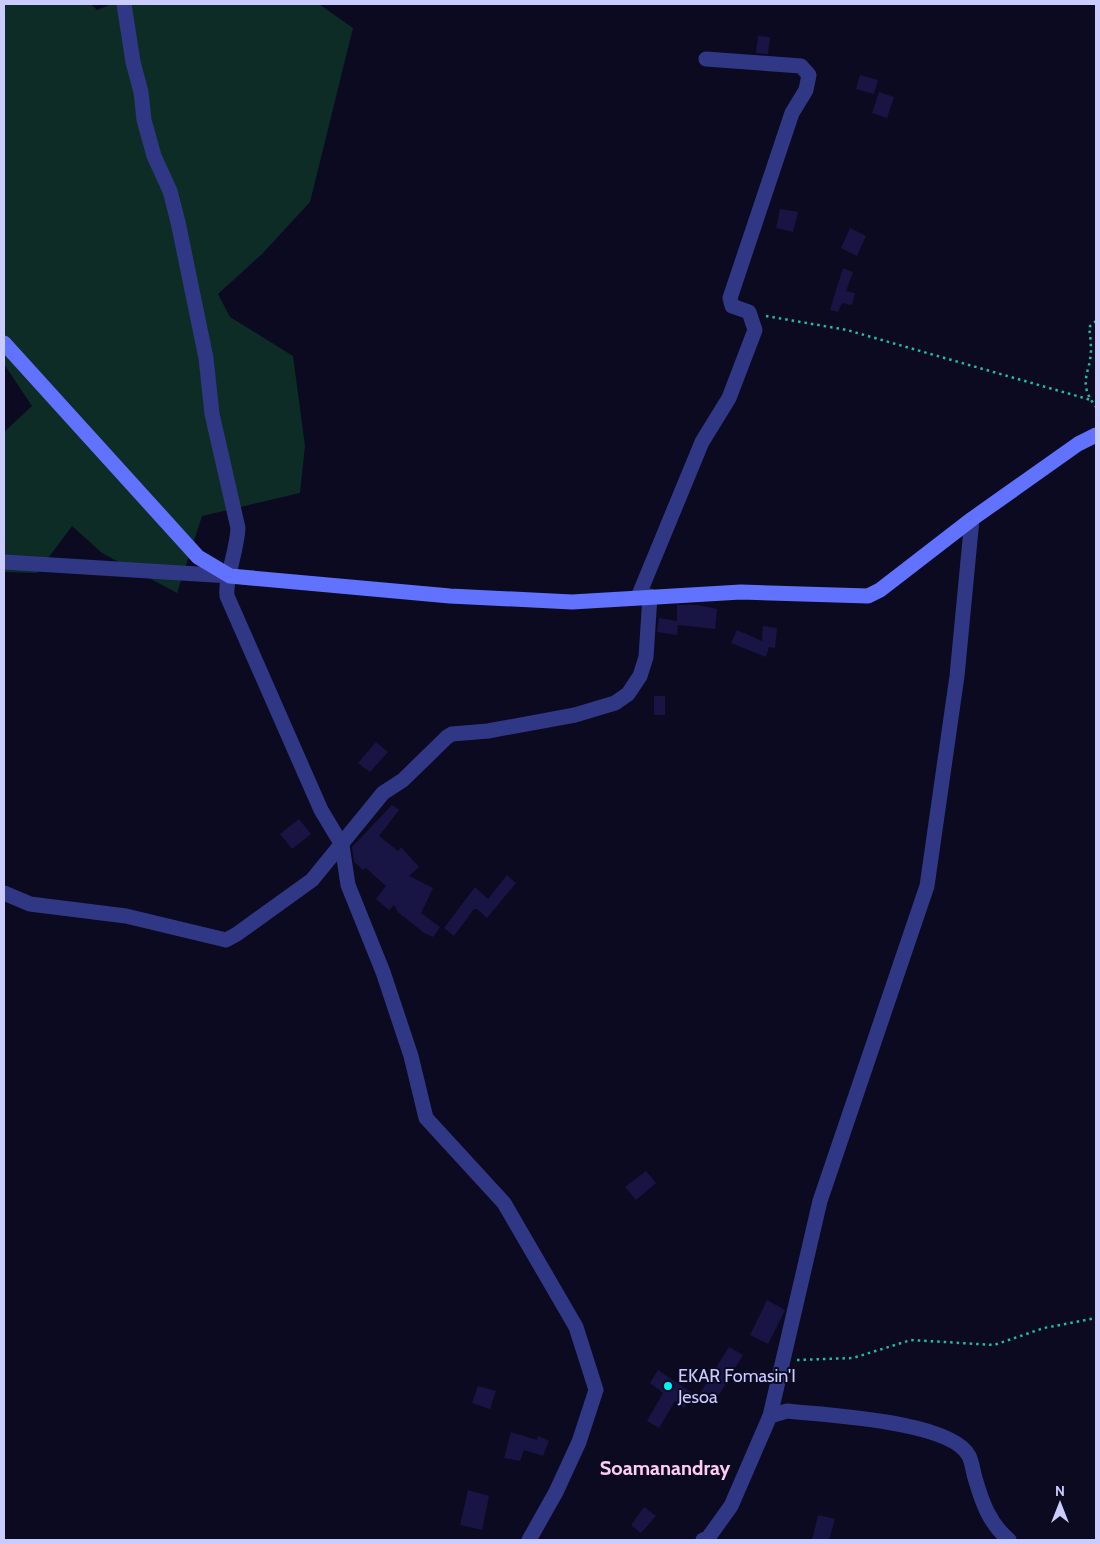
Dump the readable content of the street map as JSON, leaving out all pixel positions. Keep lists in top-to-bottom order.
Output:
{
  "districts": ["Soamanandray"],
  "places": ["EKAR Fomasin'I Jesoa"],
  "north": "top"
}
